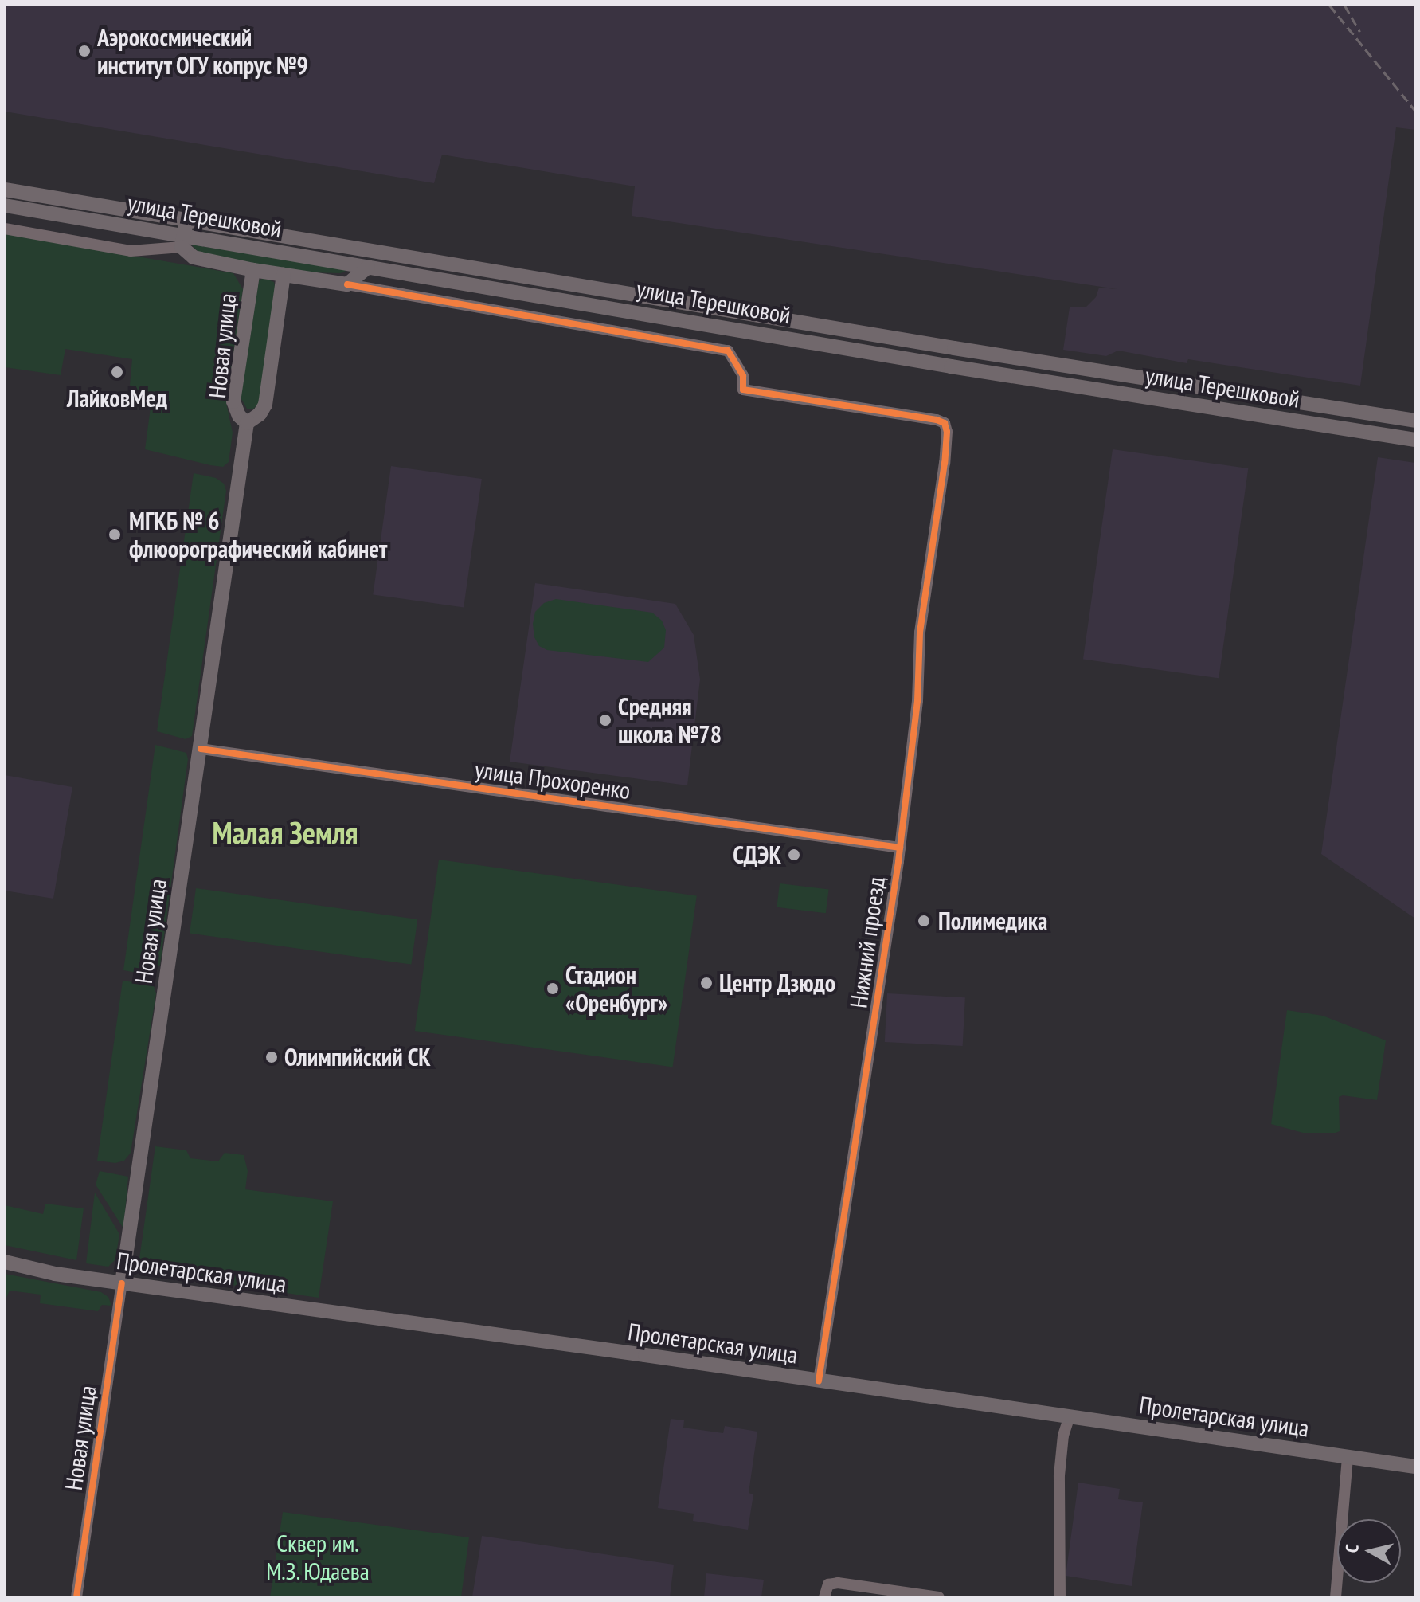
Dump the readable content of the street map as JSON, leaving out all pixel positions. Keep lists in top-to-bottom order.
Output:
{
  "streets": {
    "main road": ["улица Терешковой", "Новая улица", "Пролетарская улица"],
    "street": ["улица Прохоренко", "Нижний проезд"]
  },
  "crossings": [
    ["Новая улица", "улица Прохоренко"],
    ["Новая улица", "Пролетарская улица"],
    ["улица Прохоренко", "Нижний проезд"],
    ["Нижний проезд", "Пролетарская улица"]
  ],
  "districts": ["Малая Земля"],
  "parks": ["Сквер им. М.З. Юдаева"],
  "places": [
    "Аэрокосмический институт ОГУ копрус №9",
    "ЛайковМед",
    "МГКБ № 6 флюорографический кабинет",
    "Средняя школа №78",
    "СДЭК",
    "Полимедика",
    "Центр Дзюдо",
    "Стадион «Оренбург»",
    "Олимпийский СК"
  ],
  "north": "left"
}
